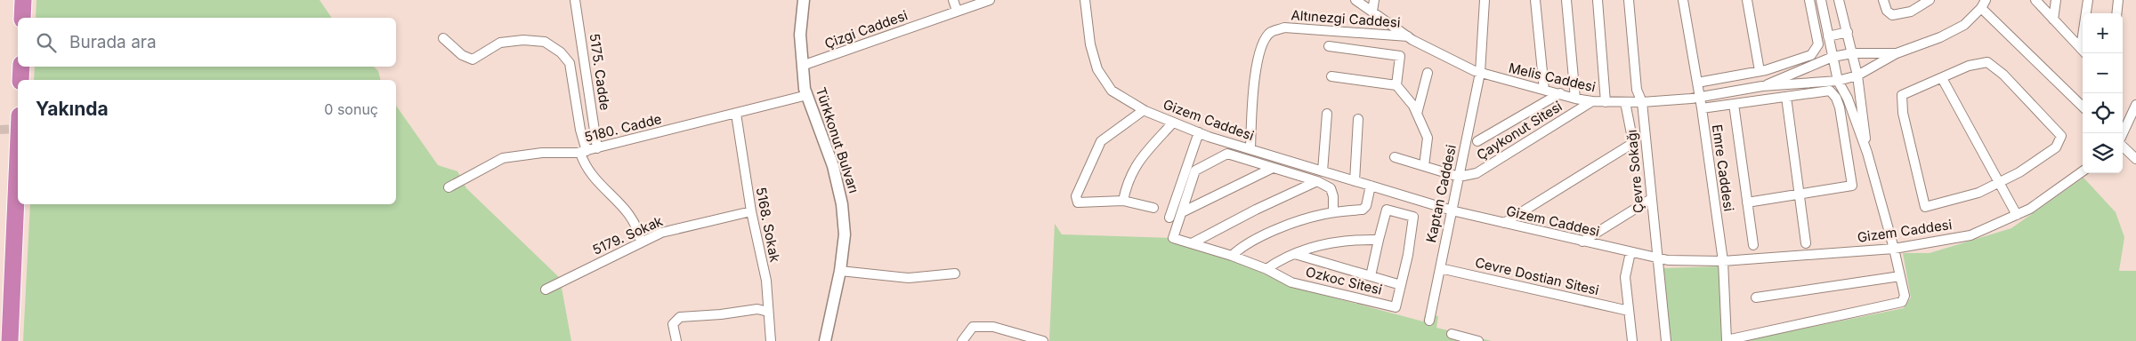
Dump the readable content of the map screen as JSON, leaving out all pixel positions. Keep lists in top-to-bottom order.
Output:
{
  "streets": {
    "street": [
      "Altınezgi Caddesi",
      "Çizgi Caddesi",
      "5175. Cadde",
      "Melis Caddesi",
      "Gizem Caddesi",
      "5180. Cadde",
      "Çaykonut Sitesi",
      "Türkkonut Bulvarı",
      "Emre Caddesi",
      "Çevre Sokağı",
      "Kaptan Caddesi",
      "5168. Sokak",
      "5179. Sokak",
      "Cevre Dostian Sitesi",
      "Ozkoc Sitesi"
    ]
  },
  "crossings": [
    ["Altınezgi Caddesi", "Melis Caddesi"],
    ["Altınezgi Caddesi", "Gizem Caddesi"],
    ["Çizgi Caddesi", "Türkkonut Bulvarı"],
    ["5175. Cadde", "5180. Cadde"],
    ["Melis Caddesi", "Çaykonut Sitesi"],
    ["Melis Caddesi", "Emre Caddesi"],
    ["Melis Caddesi", "Çevre Sokağı"],
    ["Melis Caddesi", "Kaptan Caddesi"],
    ["Gizem Caddesi", "Emre Caddesi"],
    ["Gizem Caddesi", "Çevre Sokağı"],
    ["Gizem Caddesi", "Kaptan Caddesi"],
    ["5180. Cadde", "Türkkonut Bulvarı"],
    ["5180. Cadde", "5168. Sokak"],
    ["Çaykonut Sitesi", "Kaptan Caddesi"],
    ["Kaptan Caddesi", "Cevre Dostian Sitesi"],
    ["5168. Sokak", "5179. Sokak"]
  ],
  "page": {
    "map_buttons": ["+", "−"],
    "search": "Burada ara",
    "heading": ["Yakında", "0 sonuç"]
  }
}
